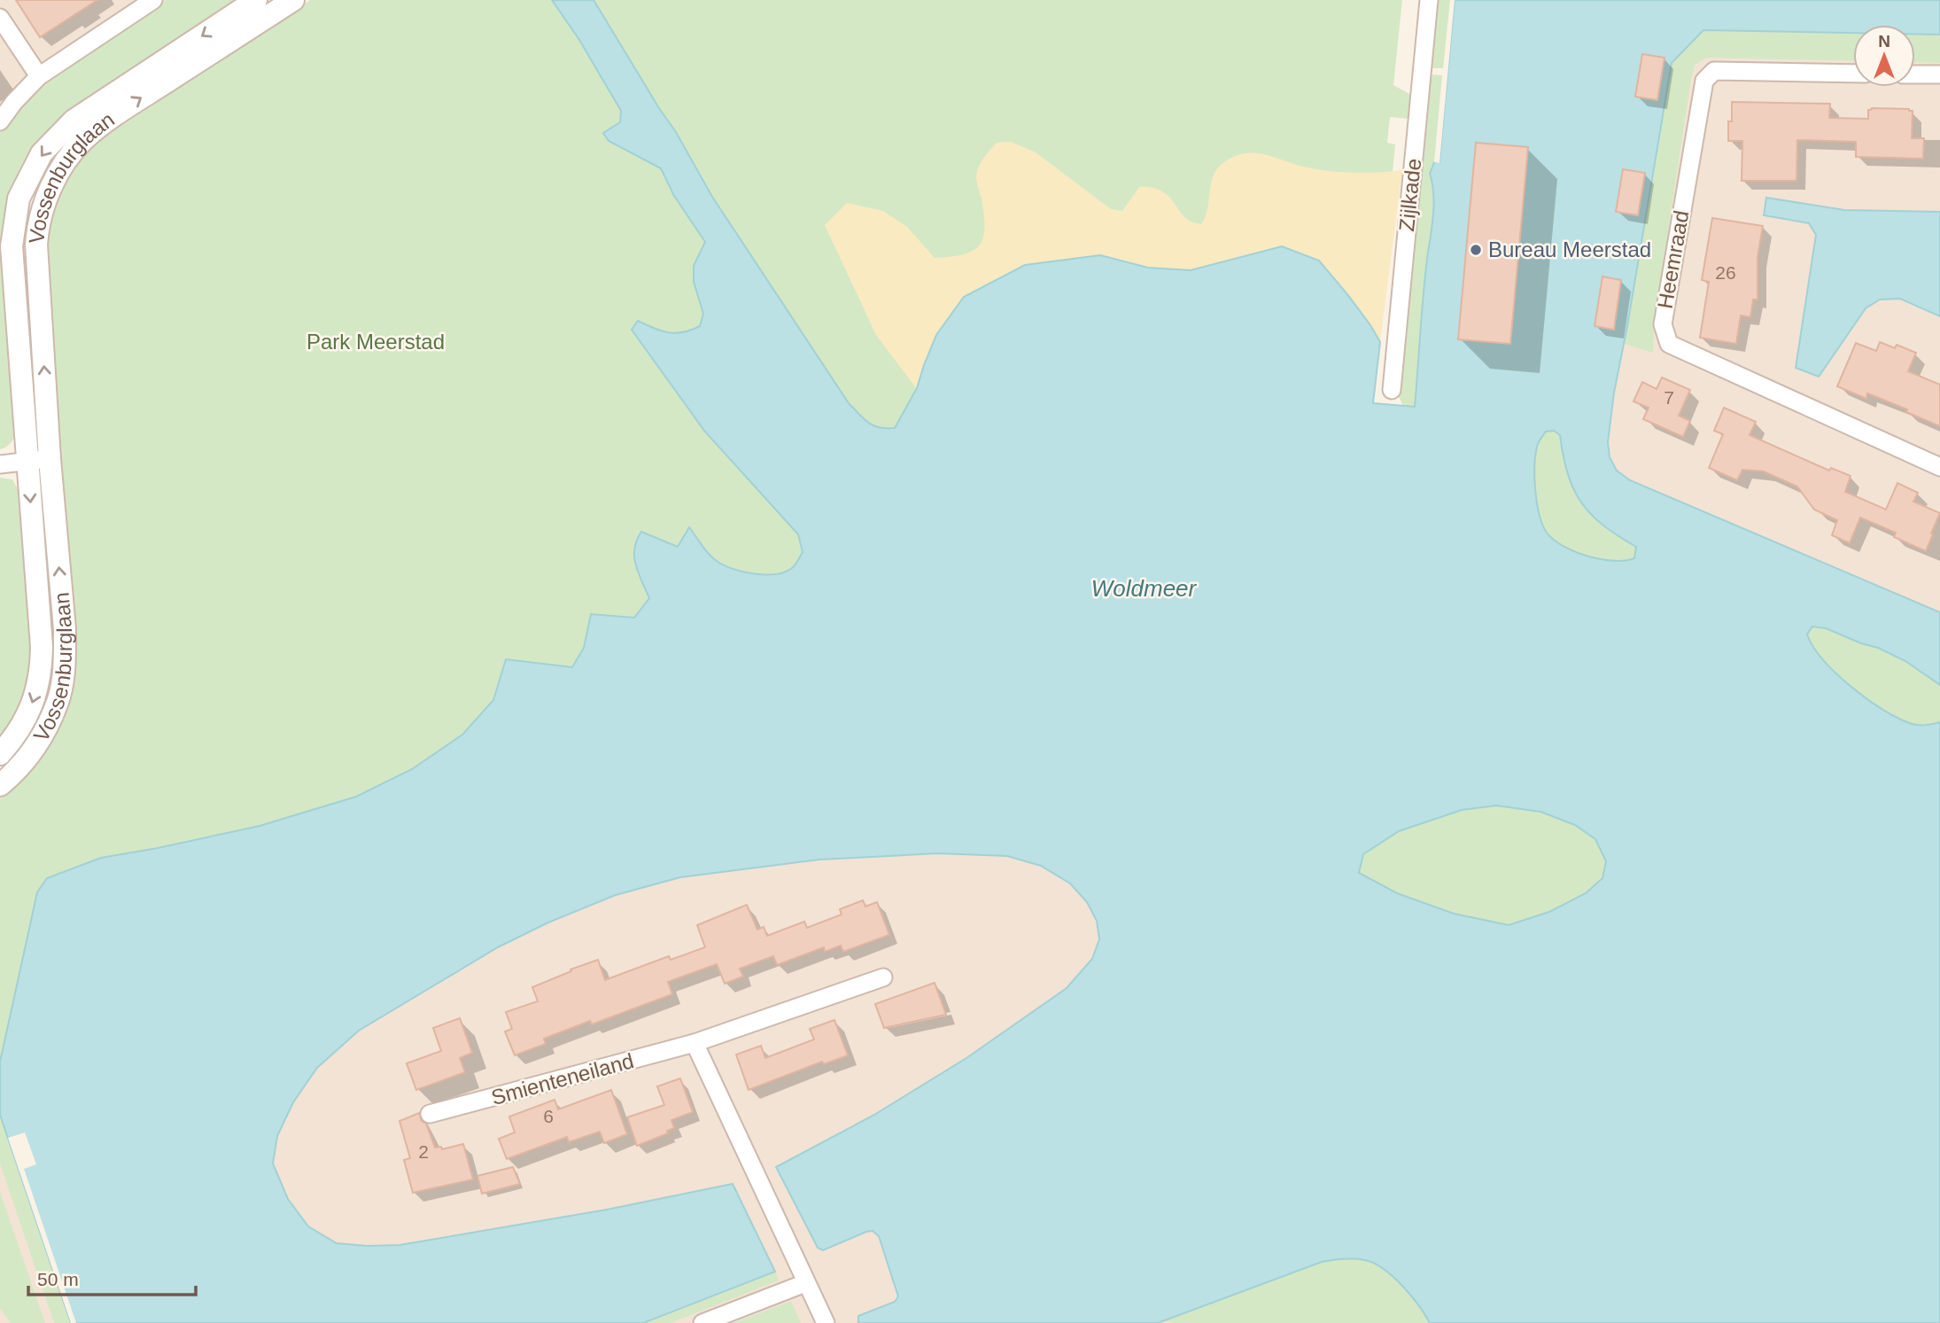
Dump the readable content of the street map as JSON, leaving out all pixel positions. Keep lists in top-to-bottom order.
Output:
{
  "streets": {
    "street": [
      "Vossenburglaan",
      "Zijlkade",
      "Heemraad",
      "Smienteneiland"
    ]
  },
  "water": ["Woldmeer"],
  "parks": ["Park Meerstad"],
  "places": ["Bureau Meerstad"],
  "house_numbers": [
    "26",
    "7",
    "6",
    "2"
  ],
  "scale_bar": "50 m",
  "north": "top"
}
